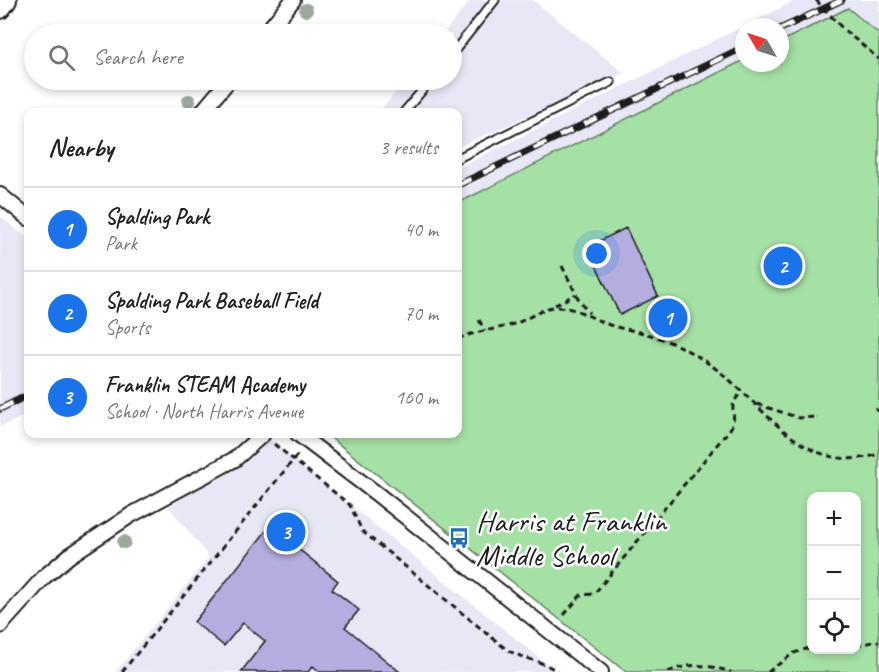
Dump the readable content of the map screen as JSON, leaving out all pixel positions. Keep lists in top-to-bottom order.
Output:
{
  "places": {
    "bus stop": ["Harris at Franklin Middle School"]
  },
  "north": "top left",
  "page": {
    "search": "Search here",
    "heading": ["Nearby", "3 results"],
    "list": [
      {
        "mark": "1",
        "name": "Spalding Park",
        "note": "Park",
        "value": "40 m"
      },
      {
        "mark": "2",
        "name": "Spalding Park Baseball Field",
        "note": "Sports",
        "value": "70 m"
      },
      {
        "mark": "3",
        "name": "Franklin STEAM Academy",
        "note": "School · North Harris Avenue",
        "value": "160 m"
      }
    ],
    "pins": ["2", "1", "3"],
    "map_buttons": ["+", "−"]
  }
}
